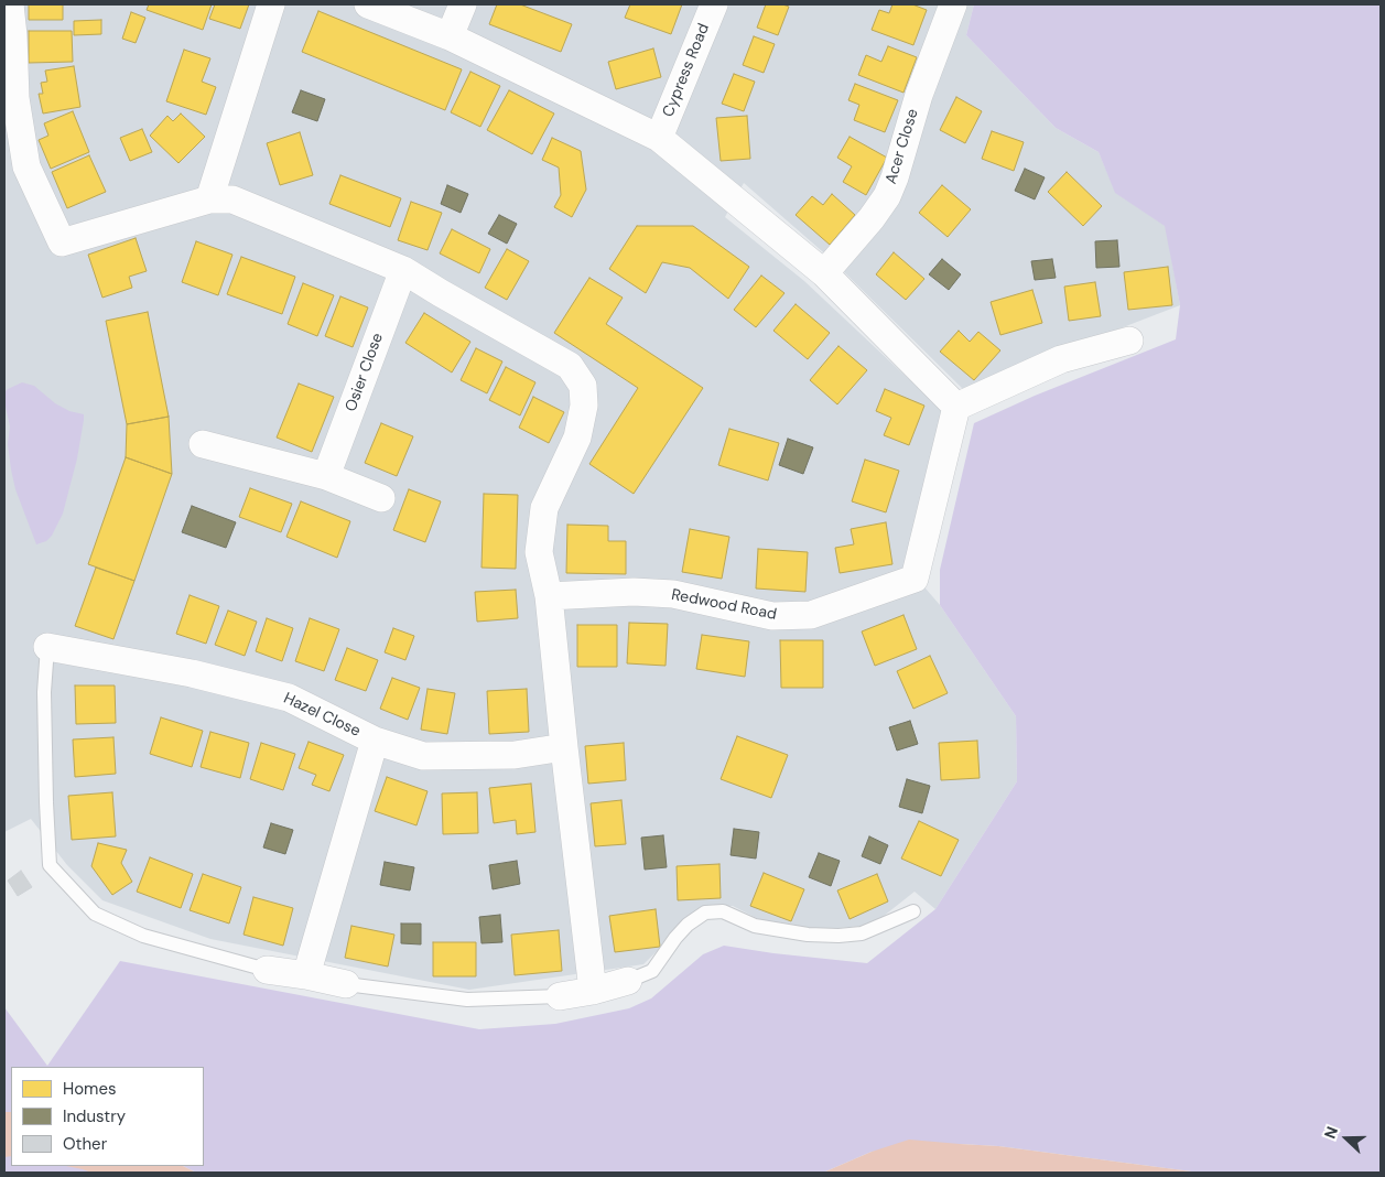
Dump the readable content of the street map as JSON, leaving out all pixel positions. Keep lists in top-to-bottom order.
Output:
{
  "streets": {
    "street": [
      "Cypress Road",
      "Acer Close",
      "Osier Close",
      "Redwood Road",
      "Hazel Close"
    ]
  },
  "legend": ["Homes", "Industry", "Other"],
  "north": "left"
}
